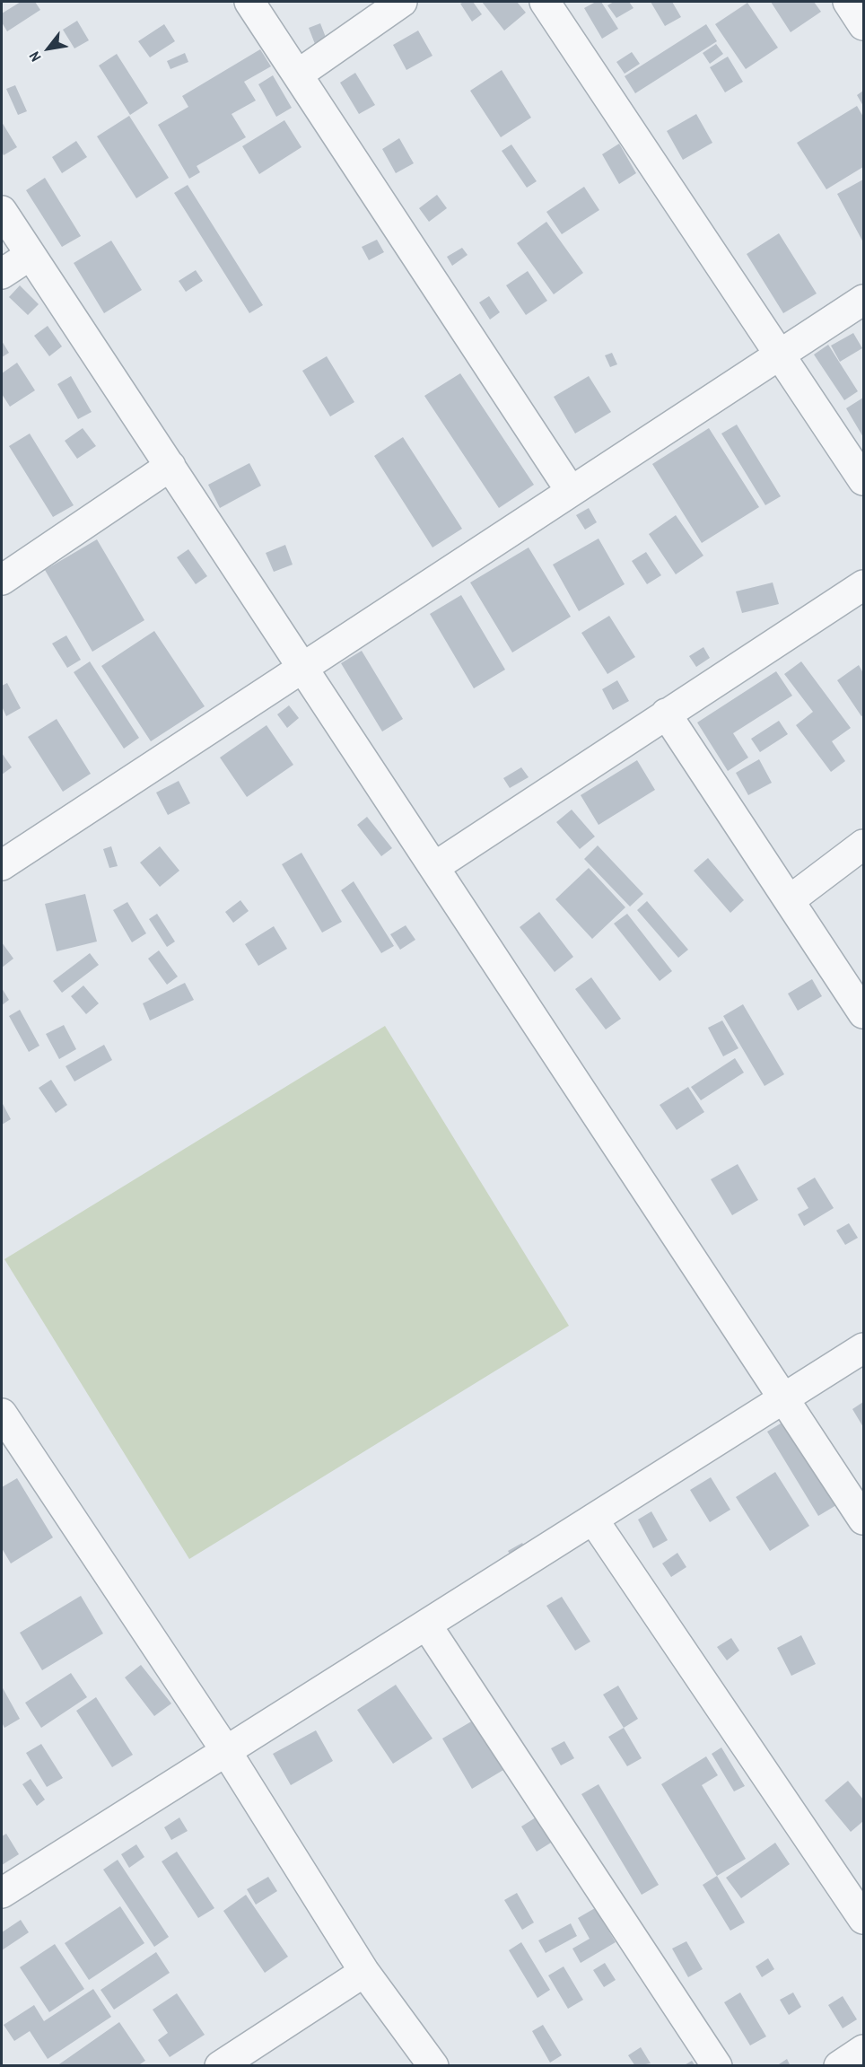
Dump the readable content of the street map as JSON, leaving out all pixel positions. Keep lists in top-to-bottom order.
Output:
{
  "north": "bottom left"
}
